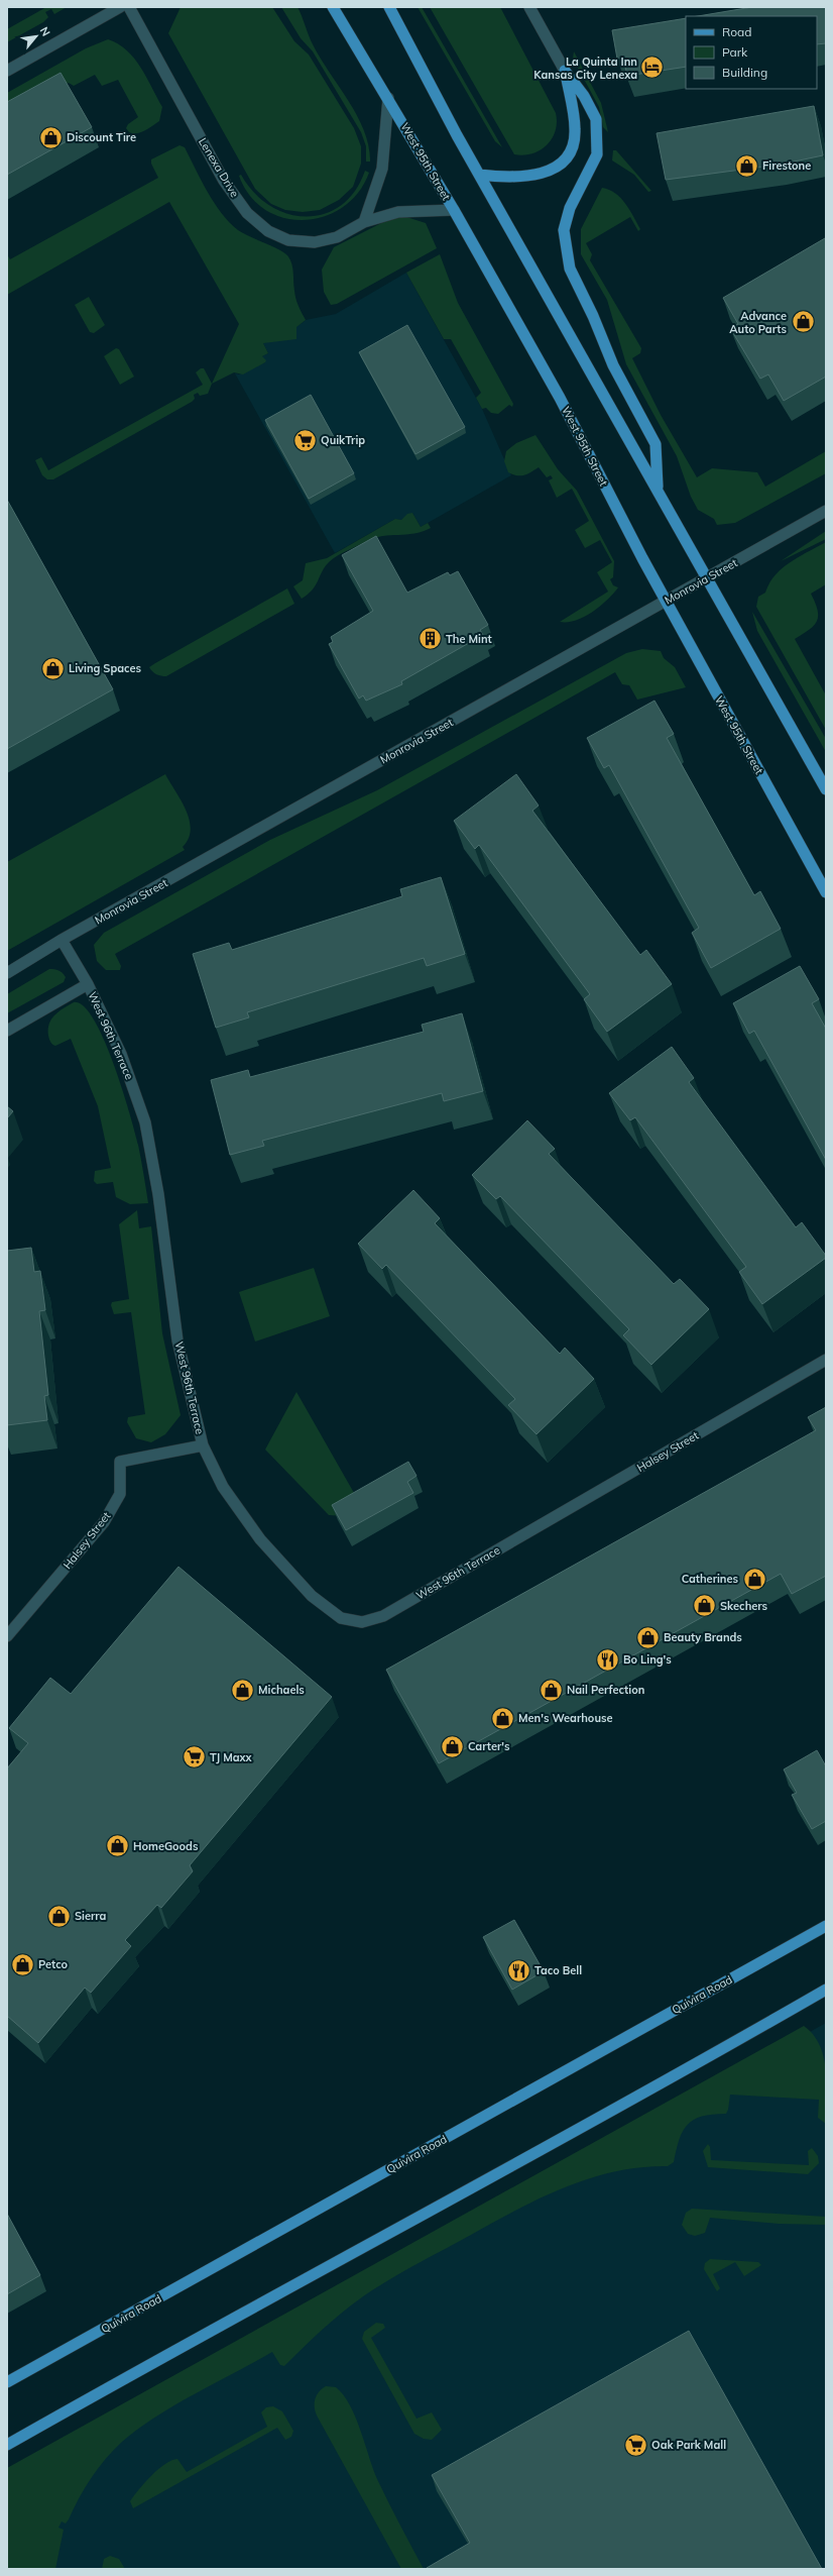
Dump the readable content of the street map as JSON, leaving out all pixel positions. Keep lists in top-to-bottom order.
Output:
{
  "streets": {
    "main road": ["West 95th Street", "Quivira Road"],
    "street": [
      "Lenexa Drive",
      "Monrovia Street",
      "West 96th Terrace",
      "Halsey Street"
    ]
  },
  "crossings": [
    ["West 95th Street", "Lenexa Drive"],
    ["West 95th Street", "Monrovia Street"],
    ["Monrovia Street", "West 96th Terrace"],
    ["West 96th Terrace", "Halsey Street"]
  ],
  "places": {
    "hotel": ["La Quinta Inn Kansas City Lenexa"],
    "shop": [
      "Discount Tire",
      "Firestone",
      "Advance Auto Parts",
      "Living Spaces",
      "Catherines",
      "Skechers",
      "Beauty Brands",
      "Michaels",
      "Nail Perfection",
      "Men's Wearhouse",
      "Carter's",
      "HomeGoods",
      "Sierra",
      "Petco"
    ],
    "supermarket": ["QuikTrip", "TJ Maxx", "Oak Park Mall"],
    "building": ["The Mint"],
    "restaurant": ["Bo Ling's", "Taco Bell"]
  },
  "legend": ["Road", "Park", "Building"],
  "north": "top right"
}
